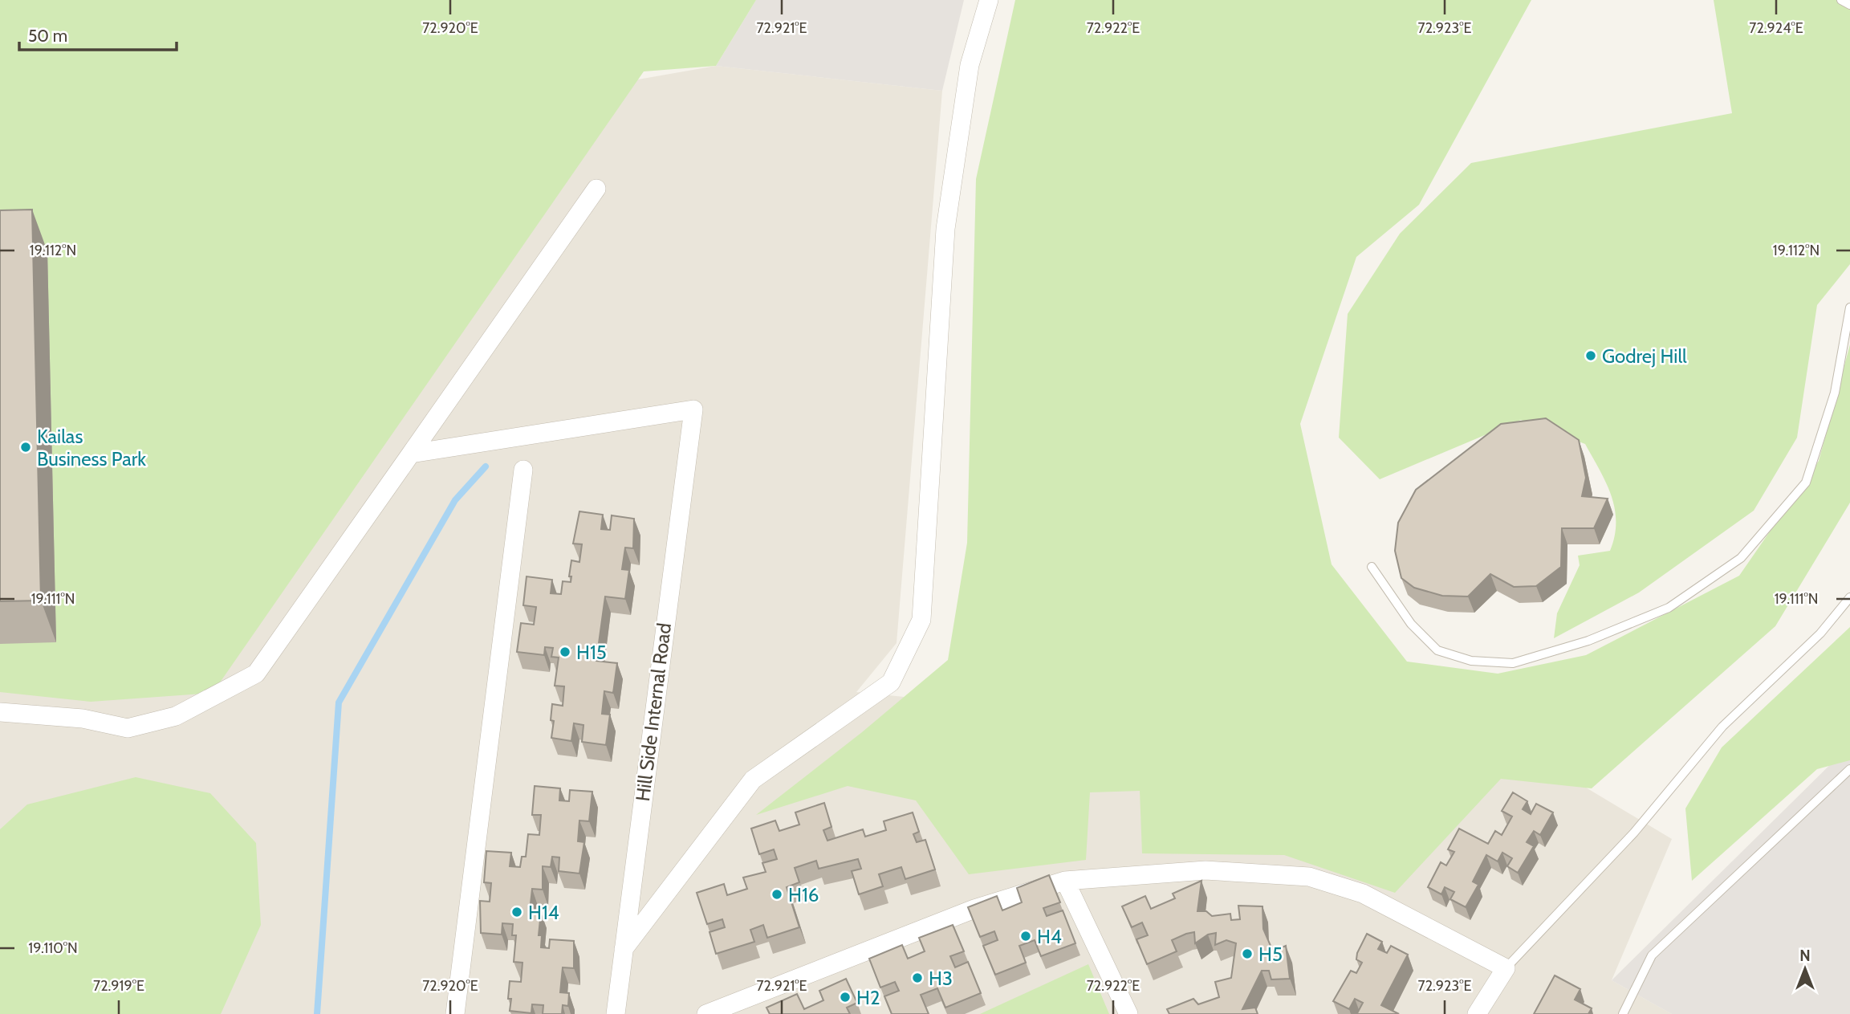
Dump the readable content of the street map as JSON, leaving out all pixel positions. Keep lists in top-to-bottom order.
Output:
{
  "streets": {
    "street": ["Hill Side Internal Road"]
  },
  "places": [
    "Godrej Hill",
    "Kailas Business Park",
    "H15",
    "H16",
    "H14",
    "H4",
    "H5",
    "H3",
    "H2"
  ],
  "scale_bar": "50 m",
  "north": "top",
  "coordinates": [
    "72.920°E",
    "72.921°E",
    "72.922°E",
    "72.923°E",
    "72.924°E",
    "19.112°N",
    "19.111°N",
    "19.110°N",
    "72.919°E"
  ]
}
